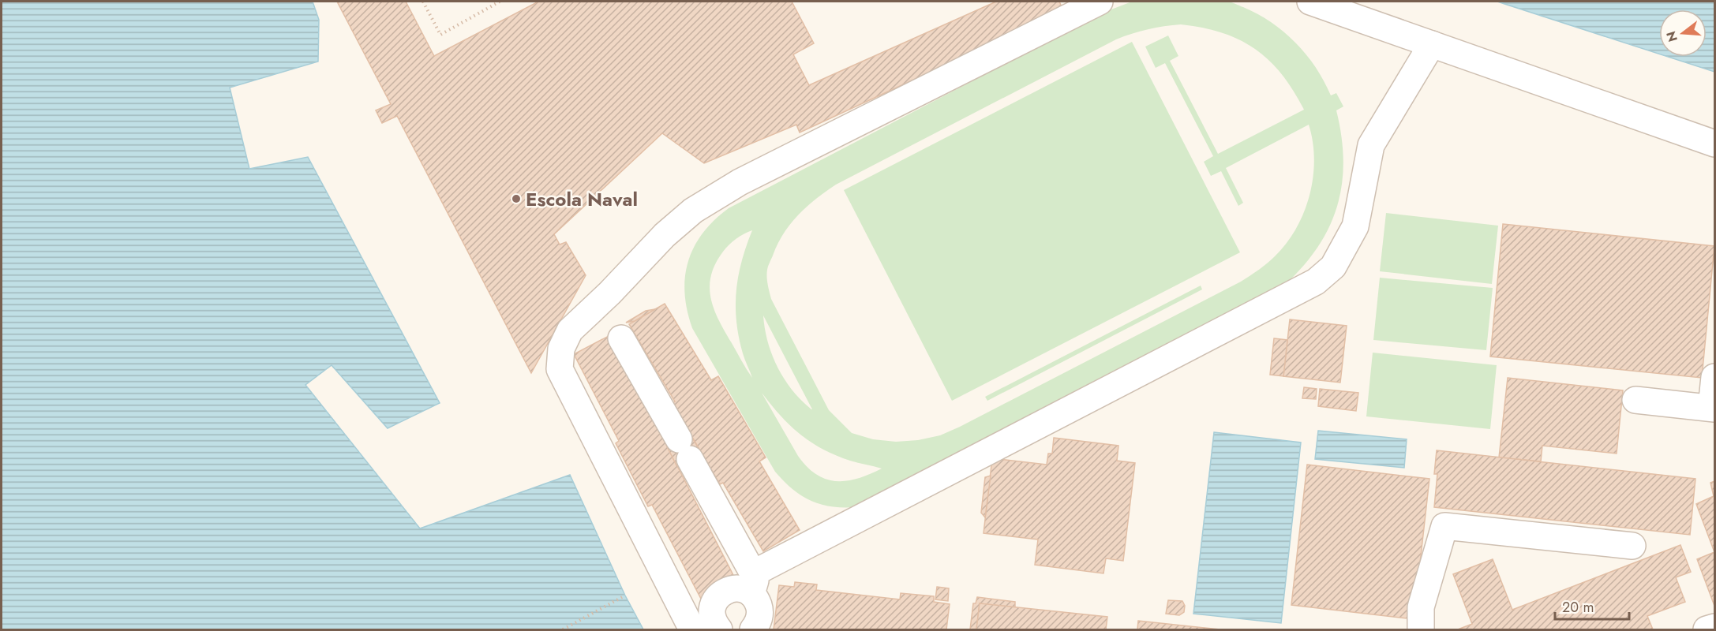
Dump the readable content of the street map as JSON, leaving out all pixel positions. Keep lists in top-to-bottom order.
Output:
{
  "places": ["Escola Naval"],
  "scale_bar": "20 m",
  "north": "left"
}
